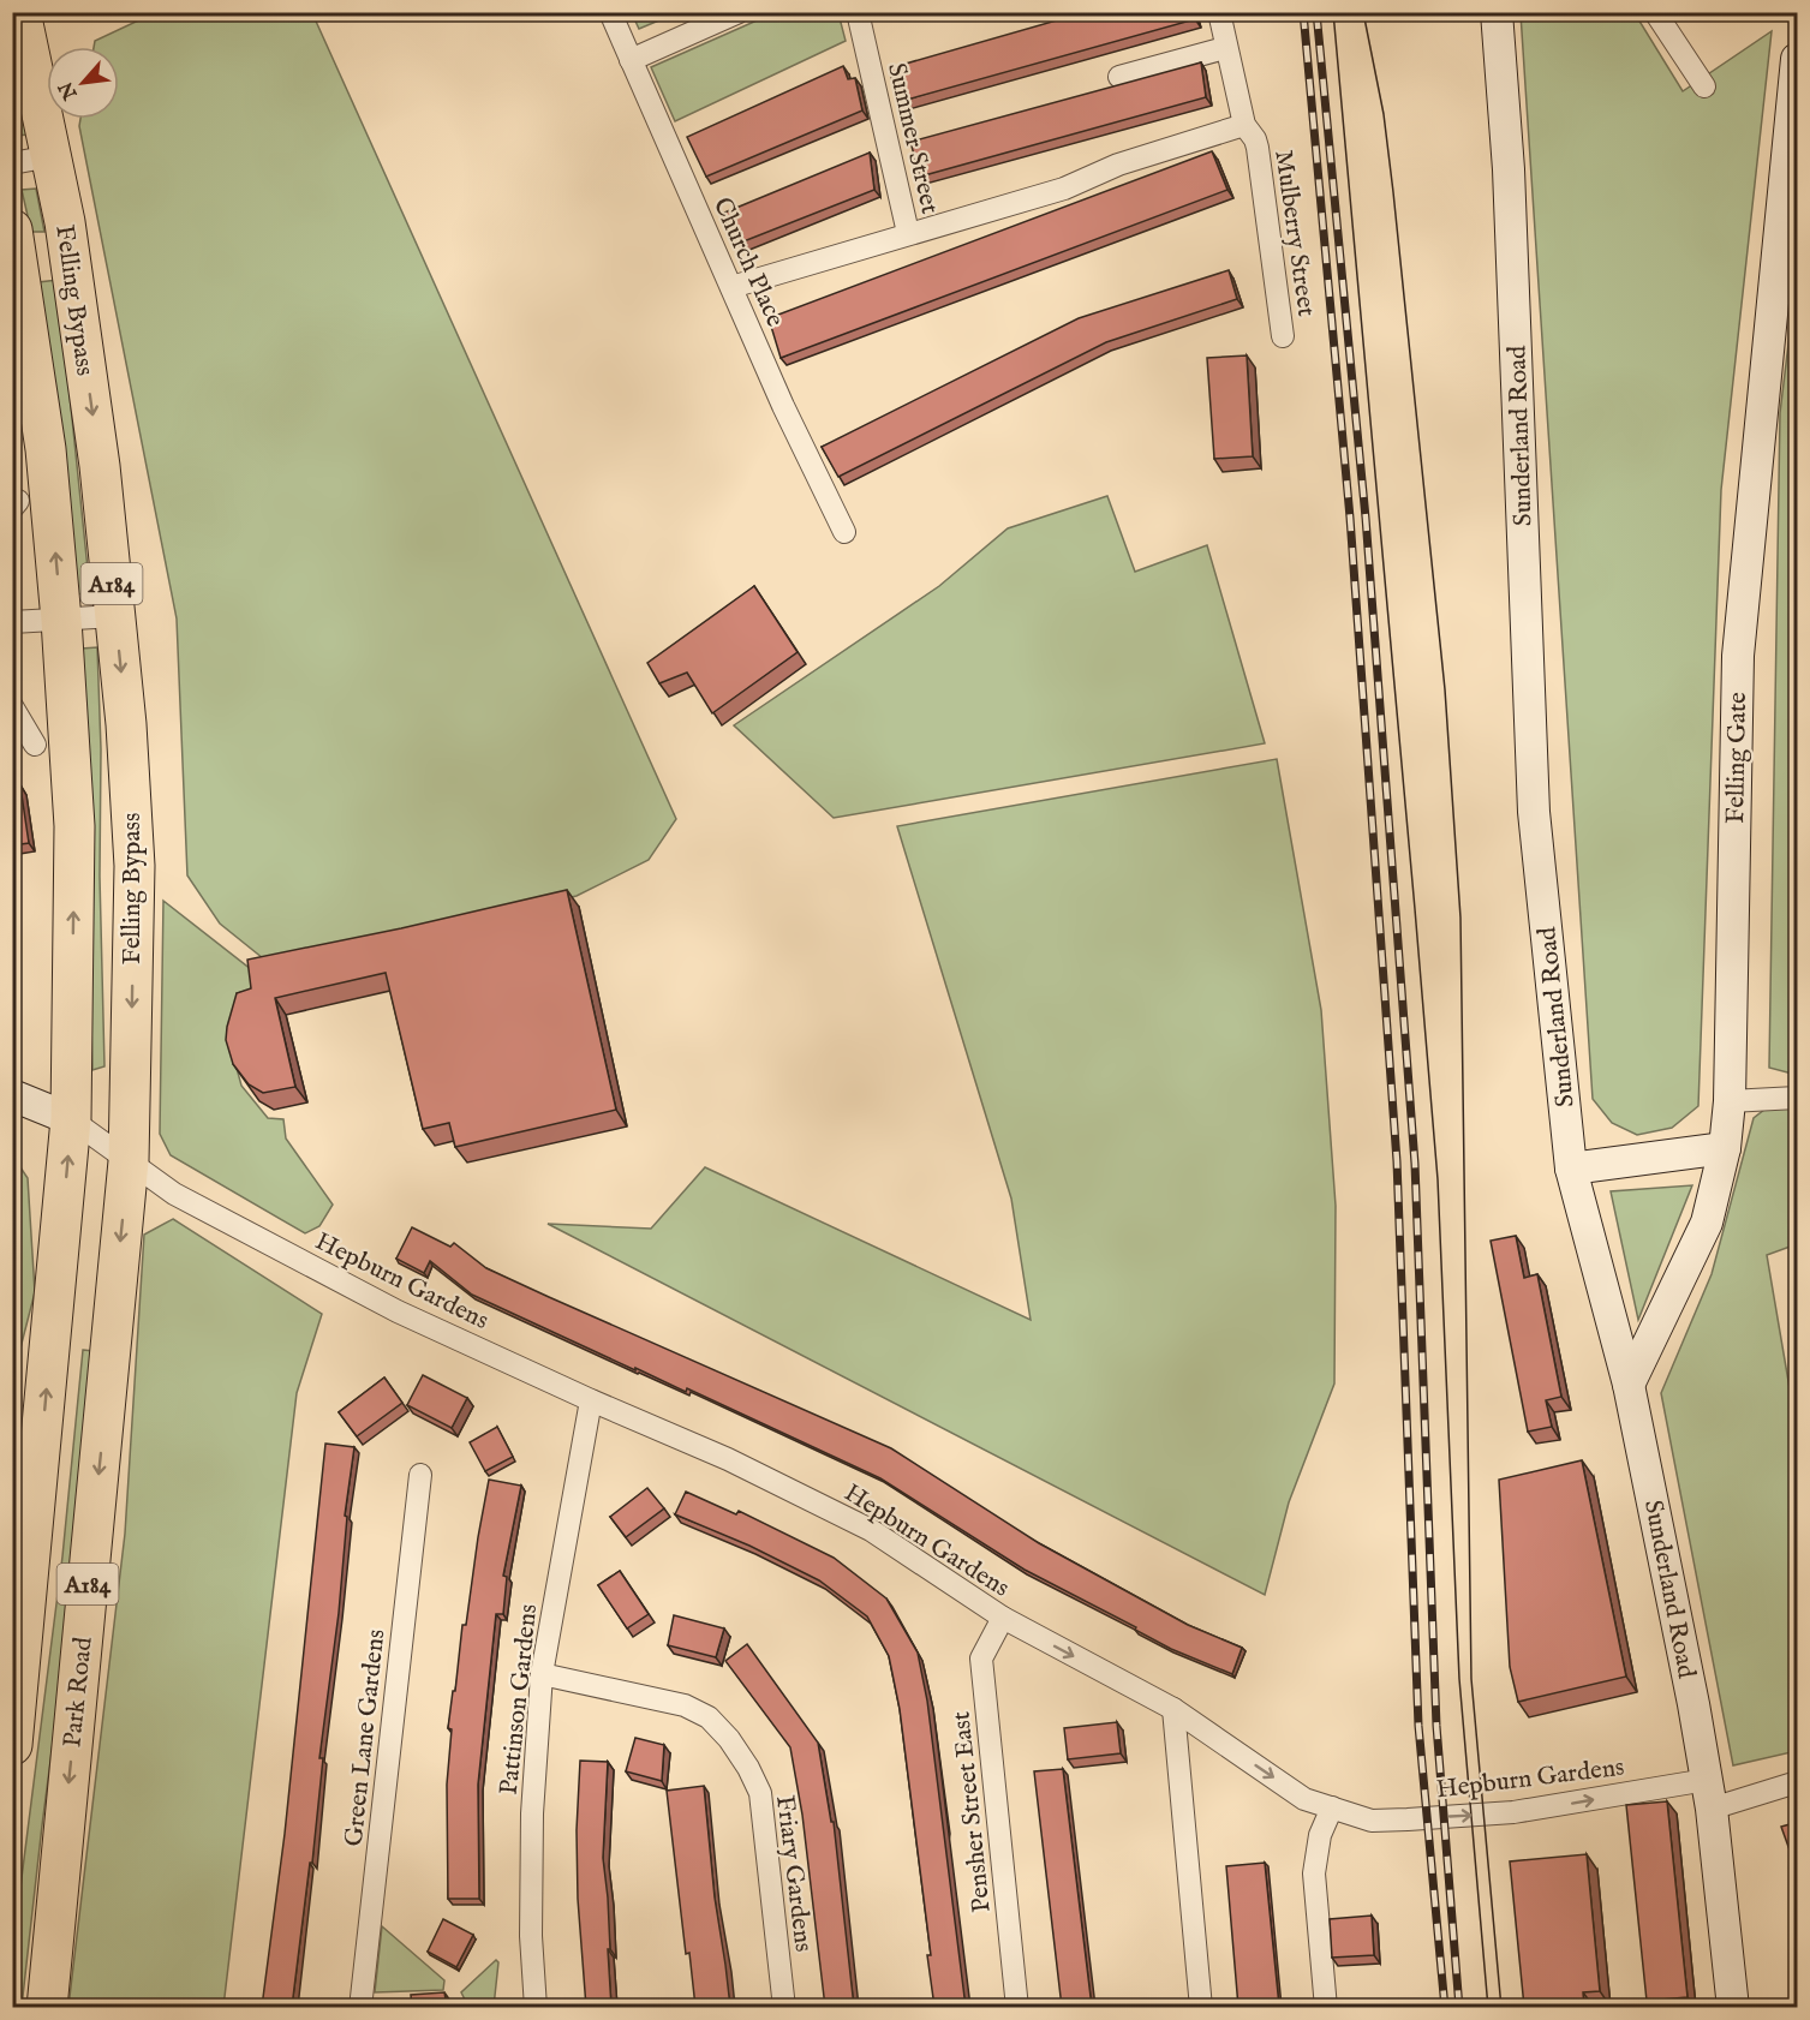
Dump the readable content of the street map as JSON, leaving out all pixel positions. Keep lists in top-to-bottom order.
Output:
{
  "streets": {
    "highway": ["Felling Bypass", "A184", "Park Road"],
    "main road": ["Sunderland Road", "Felling Gate"],
    "street": [
      "Summer Street",
      "Mulberry Street",
      "Church Place",
      "Hepburn Gardens",
      "Pattinson Gardens",
      "Green Lane Gardens",
      "Pensher Street East",
      "Friary Gardens"
    ]
  },
  "crossings": [
    ["Felling Bypass", "A184"],
    ["Felling Bypass", "Hepburn Gardens"],
    ["Felling Bypass", "Park Road"],
    ["Sunderland Road", "Felling Gate"],
    ["Sunderland Road", "Hepburn Gardens"],
    ["A184", "Hepburn Gardens"],
    ["Hepburn Gardens", "Park Road"],
    ["Hepburn Gardens", "Pattinson Gardens"],
    ["Hepburn Gardens", "Pensher Street East"],
    ["Pattinson Gardens", "Friary Gardens"]
  ],
  "one_way": ["Hepburn Gardens"],
  "north": "bottom left"
}
